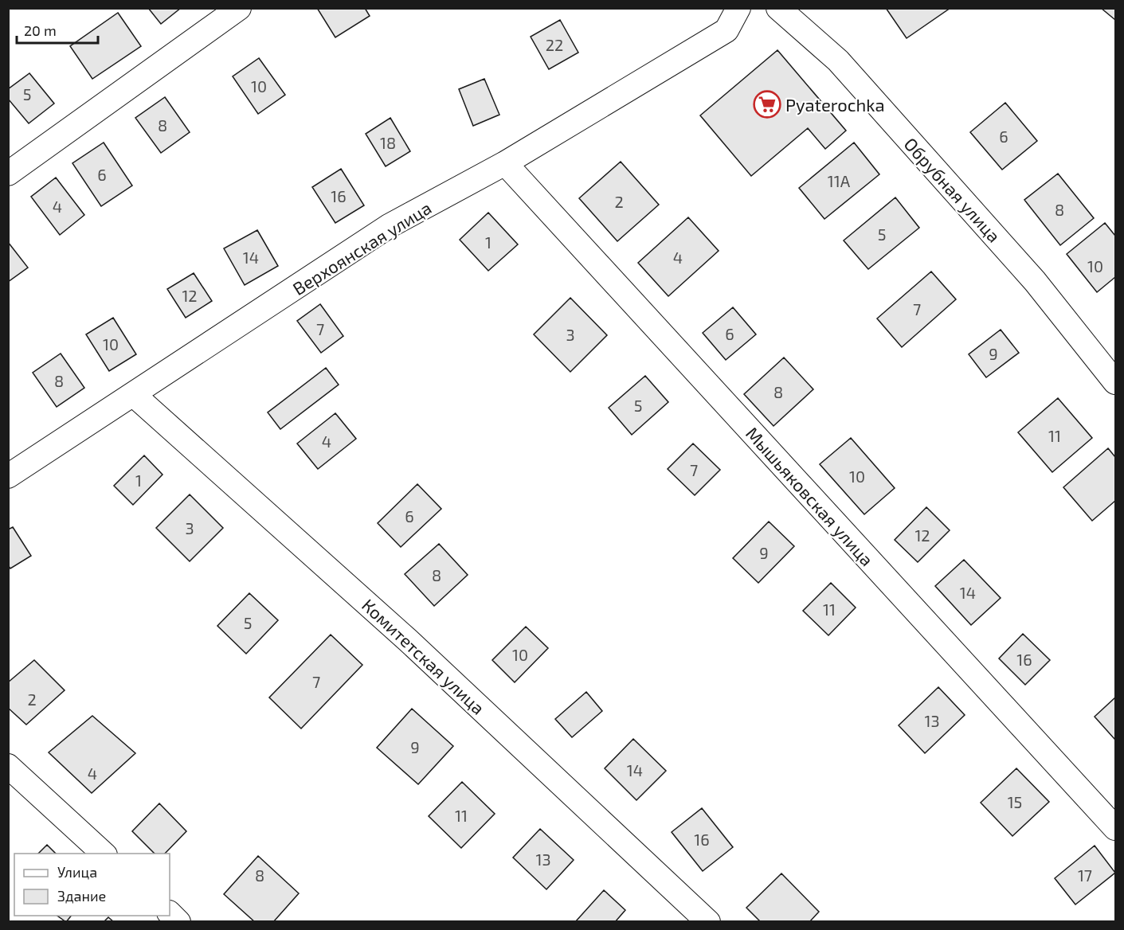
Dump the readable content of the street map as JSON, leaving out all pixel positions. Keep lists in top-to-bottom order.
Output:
{
  "streets": {
    "street": [
      "Обрубная улица",
      "Верхоянская улица",
      "Мышьяковская улица",
      "Комитетская улица"
    ]
  },
  "crossings": [
    ["Верхоянская улица", "Мышьяковская улица"],
    ["Верхоянская улица", "Комитетская улица"]
  ],
  "places": {
    "supermarket": ["Pyaterochka"]
  },
  "house_numbers": [
    "22",
    "10",
    "5",
    "8",
    "6",
    "18",
    "6",
    "11А",
    "16",
    "2",
    "4",
    "8",
    "5",
    "1",
    "14",
    "4",
    "10",
    "12",
    "7",
    "7",
    "6",
    "3",
    "10",
    "9",
    "8",
    "8",
    "5",
    "11",
    "4",
    "7",
    "10",
    "1",
    "6",
    "3",
    "12",
    "9",
    "8",
    "14",
    "11",
    "5",
    "10",
    "16",
    "7",
    "2",
    "13",
    "9",
    "14",
    "4",
    "15",
    "11",
    "16",
    "13",
    "8",
    "17"
  ],
  "legend": ["Улица", "Здание"],
  "scale_bar": "20 m"
}
